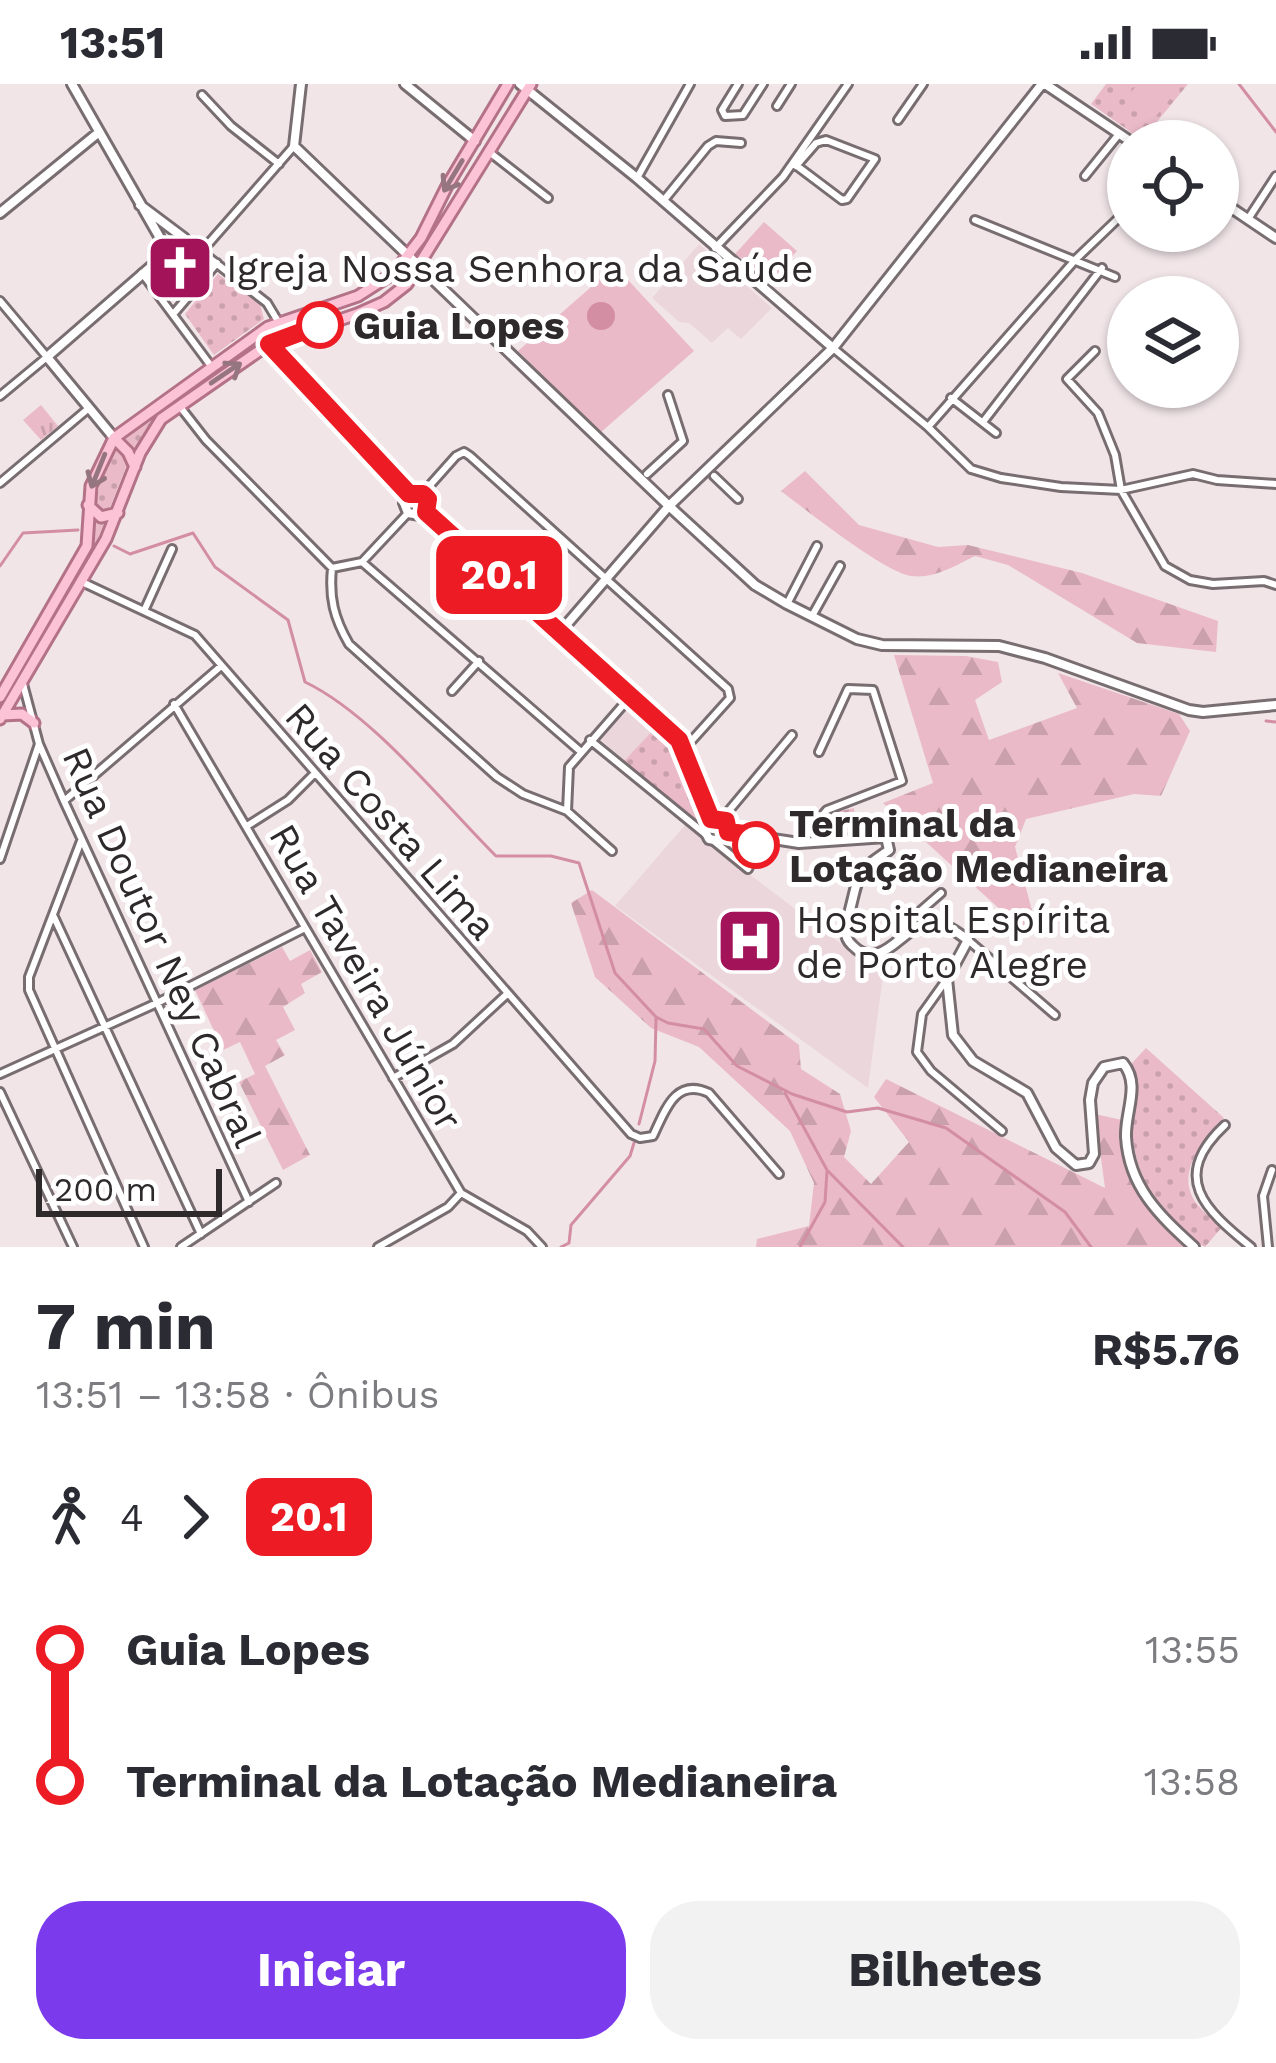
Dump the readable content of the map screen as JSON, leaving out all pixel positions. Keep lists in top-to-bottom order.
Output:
{
  "streets": {
    "street": ["Rua Costa Lima", "Rua Doutor Ney Cabral", "Rua Taveira Júnior"]
  },
  "places": {
    "church": ["Igreja Nossa Senhora da Saúde"],
    "other": ["Guia Lopes", "Terminal da Lotação Medianeira"],
    "hospital": ["Hospital Espírita de Porto Alegre"]
  },
  "lines": ["bus line 20.1"],
  "scale_bar": "200 m",
  "page": {
    "status": "13:51",
    "on_map": "20.1",
    "scale": "200 m",
    "heading": ["7 min", "13:51 – 13:58 · Ônibus", "R$5.76"],
    "legs": ["4", "20.1"],
    "list": [
      {
        "name": "Guia Lopes",
        "value": "13:55"
      },
      {
        "name": "Terminal da Lotação Medianeira",
        "value": "13:58"
      }
    ],
    "buttons": ["Iniciar", "Bilhetes"]
  }
}
